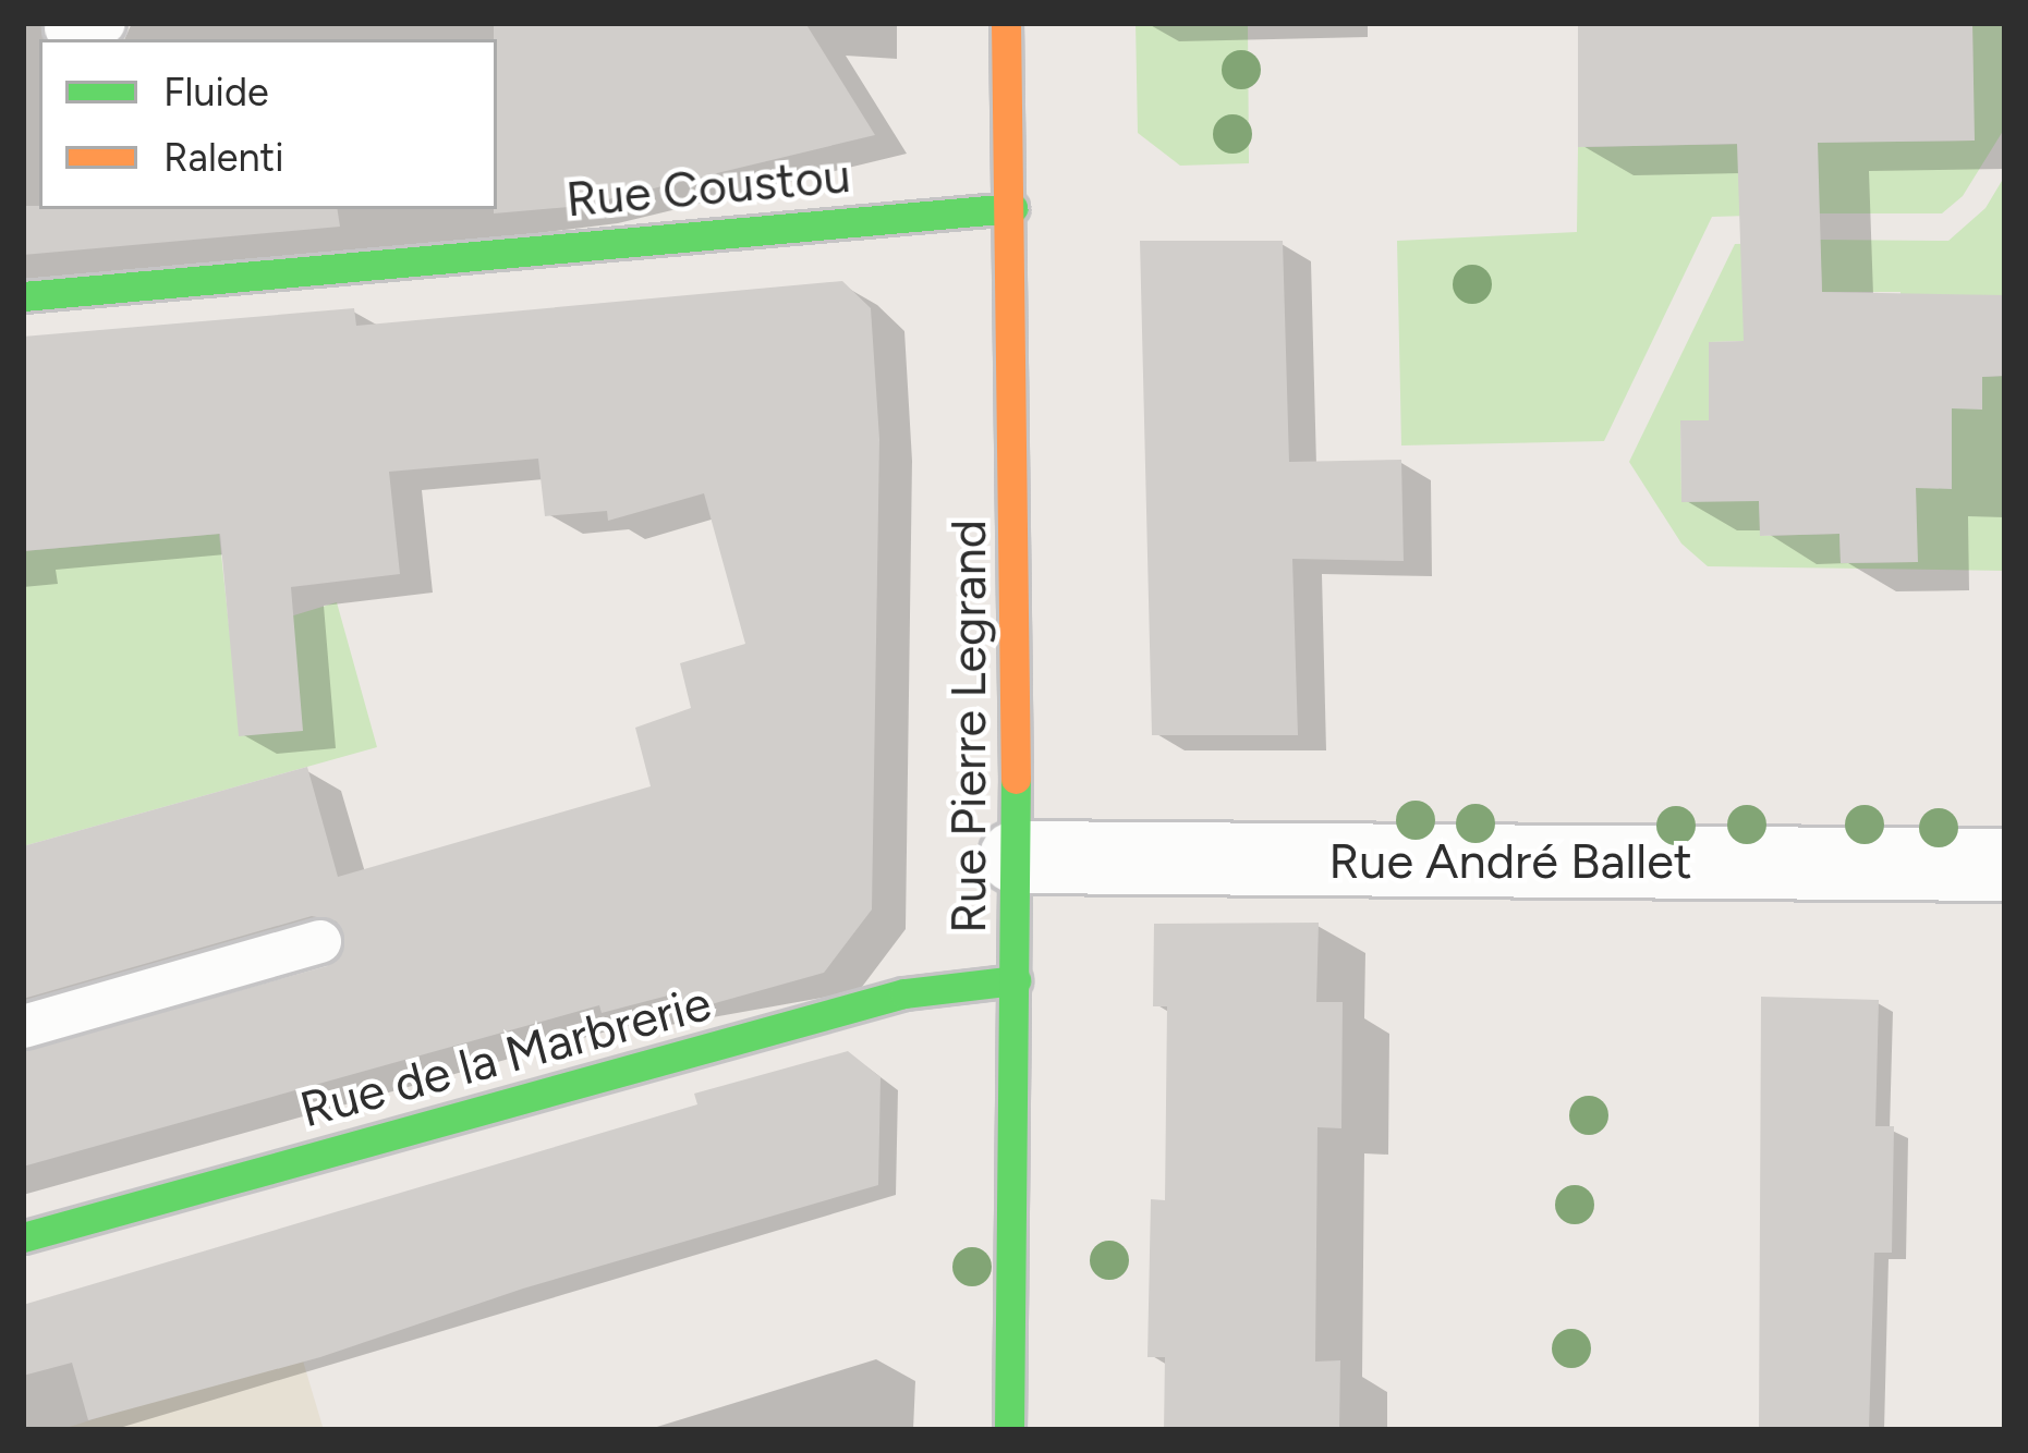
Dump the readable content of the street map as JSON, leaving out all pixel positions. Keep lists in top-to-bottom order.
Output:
{
  "streets": {
    "street": [
      "Rue Coustou",
      "Rue Pierre Legrand",
      "Rue André Ballet",
      "Rue de la Marbrerie"
    ]
  },
  "crossings": [
    ["Rue Coustou", "Rue Pierre Legrand"],
    ["Rue Pierre Legrand", "Rue André Ballet"],
    ["Rue Pierre Legrand", "Rue de la Marbrerie"]
  ],
  "legend": ["Fluide", "Ralenti"]
}
